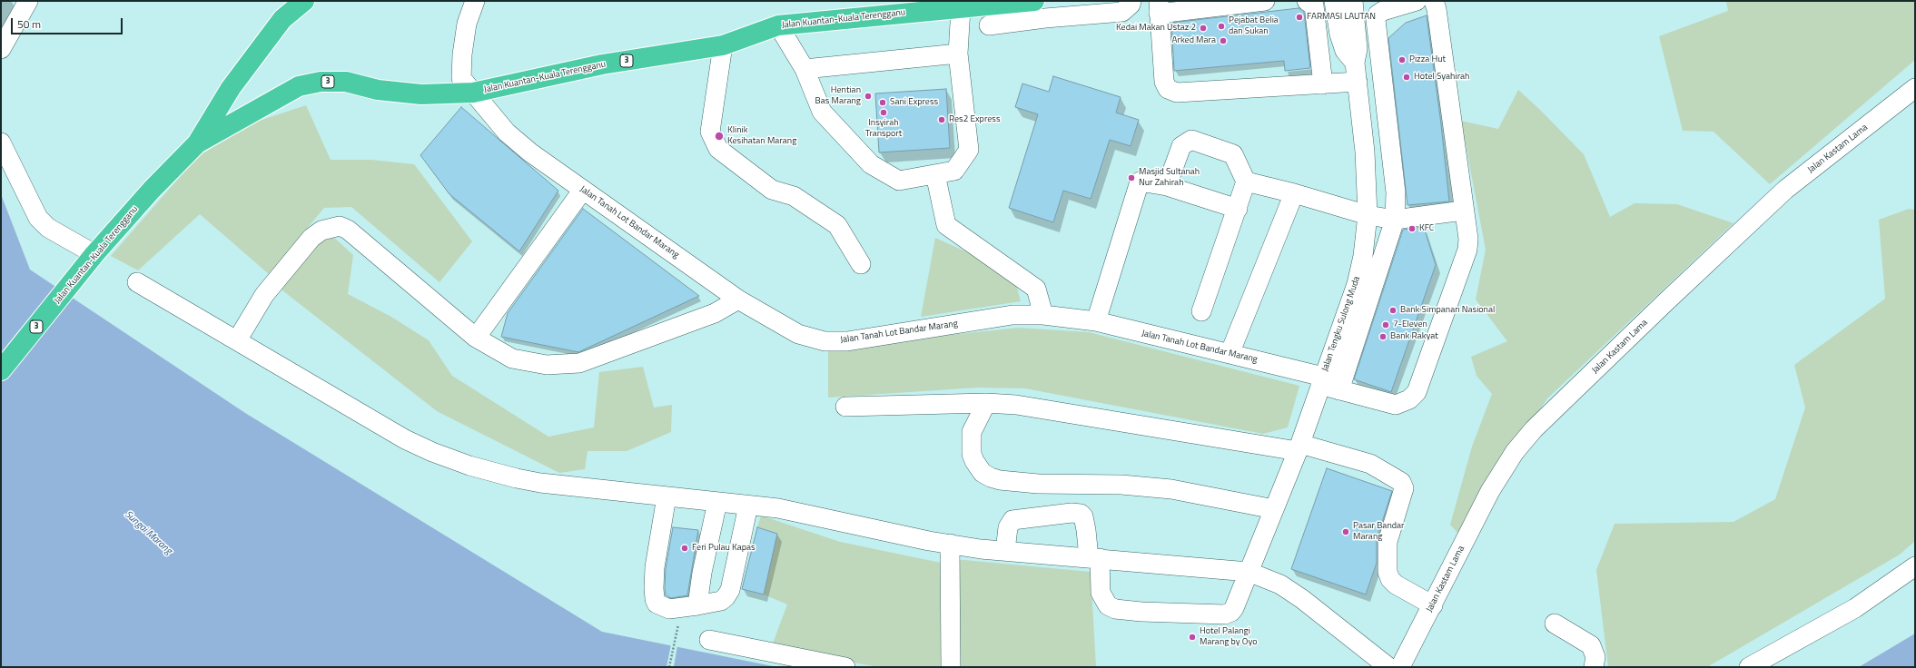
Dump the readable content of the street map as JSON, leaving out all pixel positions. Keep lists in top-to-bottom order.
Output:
{
  "streets": {
    "highway": ["Jalan Kuantan-Kuala Terengganu", "3"],
    "street": ["Jalan Kastam Lama", "Jalan Tanah Lot Bandar Marang", "Jalan Tengku Sulong Muda"]
  },
  "crossings": [
    ["Jalan Kuantan-Kuala Terengganu", "Jalan Tanah Lot Bandar Marang"],
    ["Jalan Tanah Lot Bandar Marang", "Jalan Tengku Sulong Muda"]
  ],
  "water": ["Sungai Marang"],
  "places": [
    "FARMASI LAUTAN",
    "Pejabat Belia dan Sukan",
    "Kedai Makan Ustaz 2",
    "Arked Mara",
    "Pizza Hut",
    "Hotel Syahirah",
    "Hentian Bas Marang",
    "Sani Express",
    "Insyirah Transport",
    "Res2 Express",
    "Klinik Kesihatan Marang",
    "Masjid Sultanah Nur Zahirah",
    "KFC",
    "Bank Simpanan Nasional",
    "7-Eleven",
    "Bank Rakyat",
    "Pasar Bandar Marang",
    "Feri Pulau Kapas",
    "Hotel Palangi Marang by Oyo"
  ],
  "scale_bar": "50 m"
}
